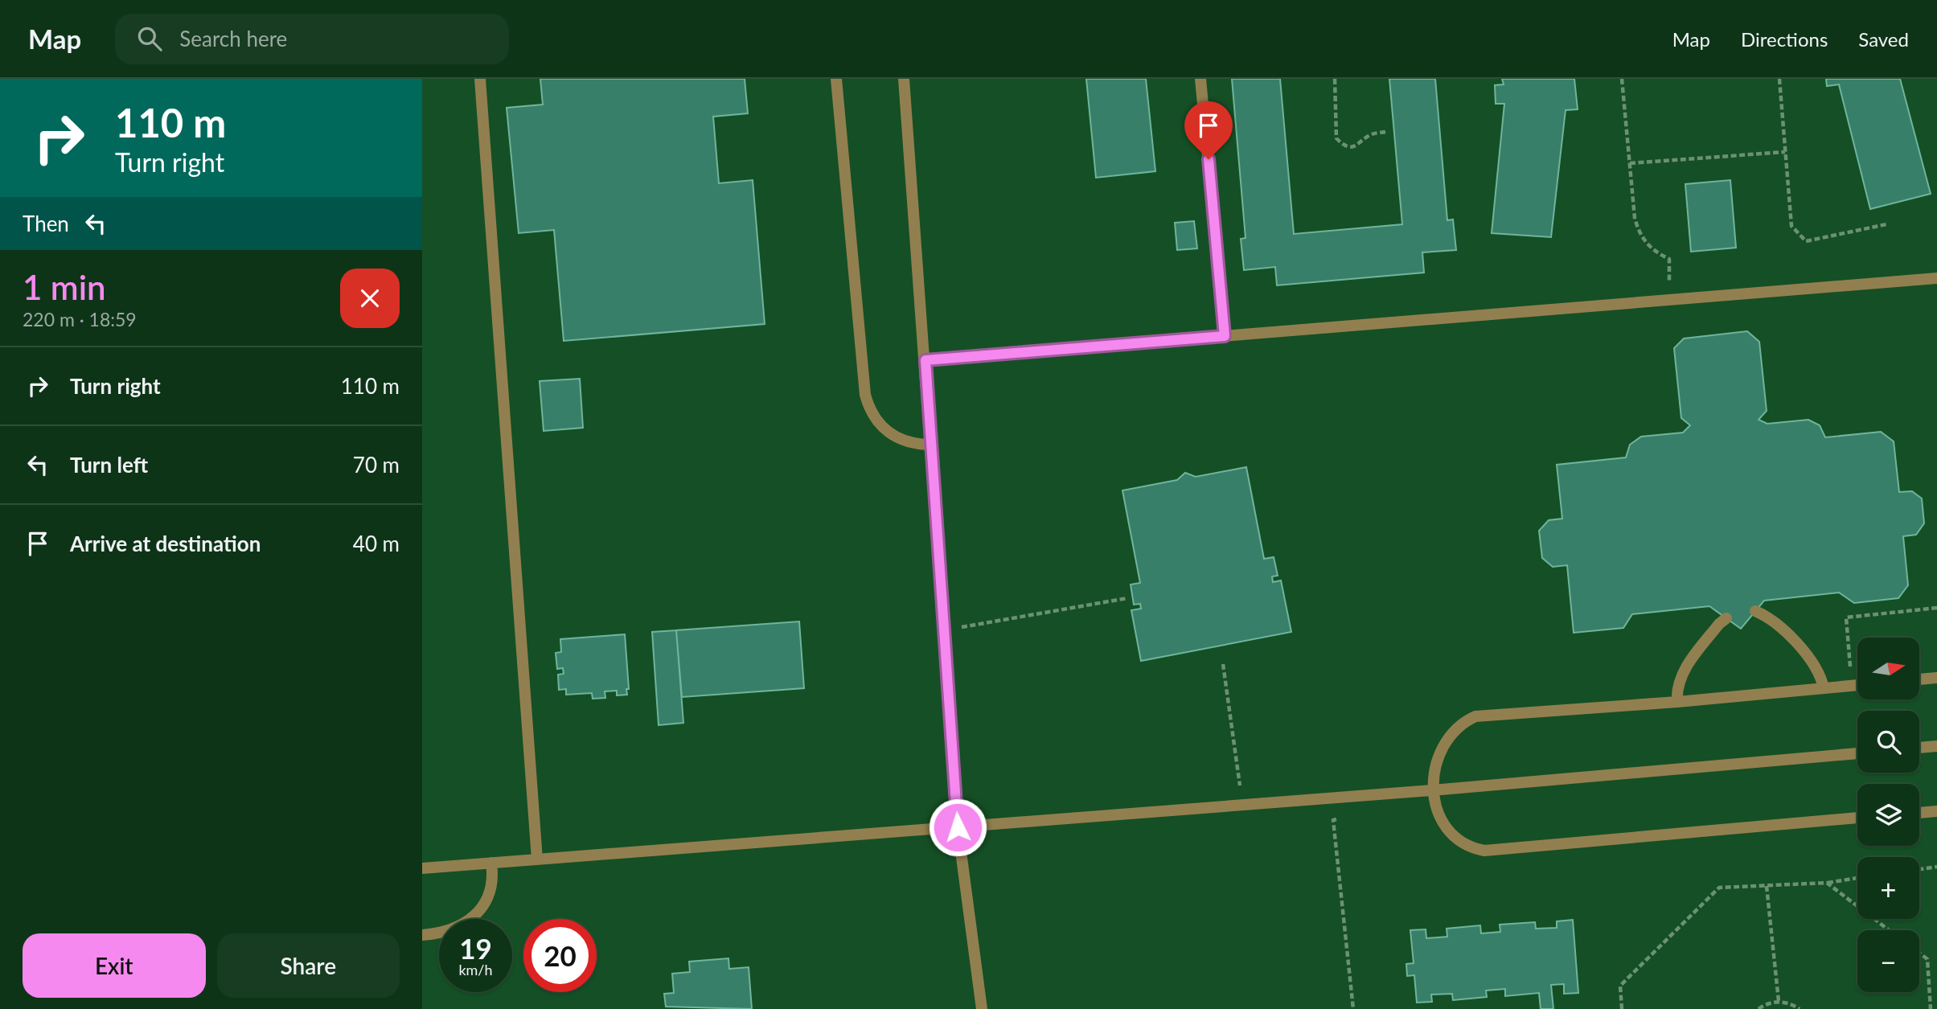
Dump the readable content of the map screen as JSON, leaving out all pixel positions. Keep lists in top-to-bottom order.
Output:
{
  "north": "right",
  "page": {
    "header": "Map",
    "search": "Search here",
    "nav": ["Map", "Directions", "Saved"],
    "turn": ["110 m", "Turn right"],
    "then": "Then",
    "heading": ["1 min", "220 m · 18:59"],
    "list": [
      {
        "name": "Turn right",
        "value": "110 m"
      },
      {
        "name": "Turn left",
        "value": "70 m"
      },
      {
        "name": "Arrive at destination",
        "value": "40 m"
      }
    ],
    "map_buttons": ["+", "−"],
    "speed": "19 km/h",
    "limit": "20",
    "buttons": ["Exit", "Share"]
  }
}
